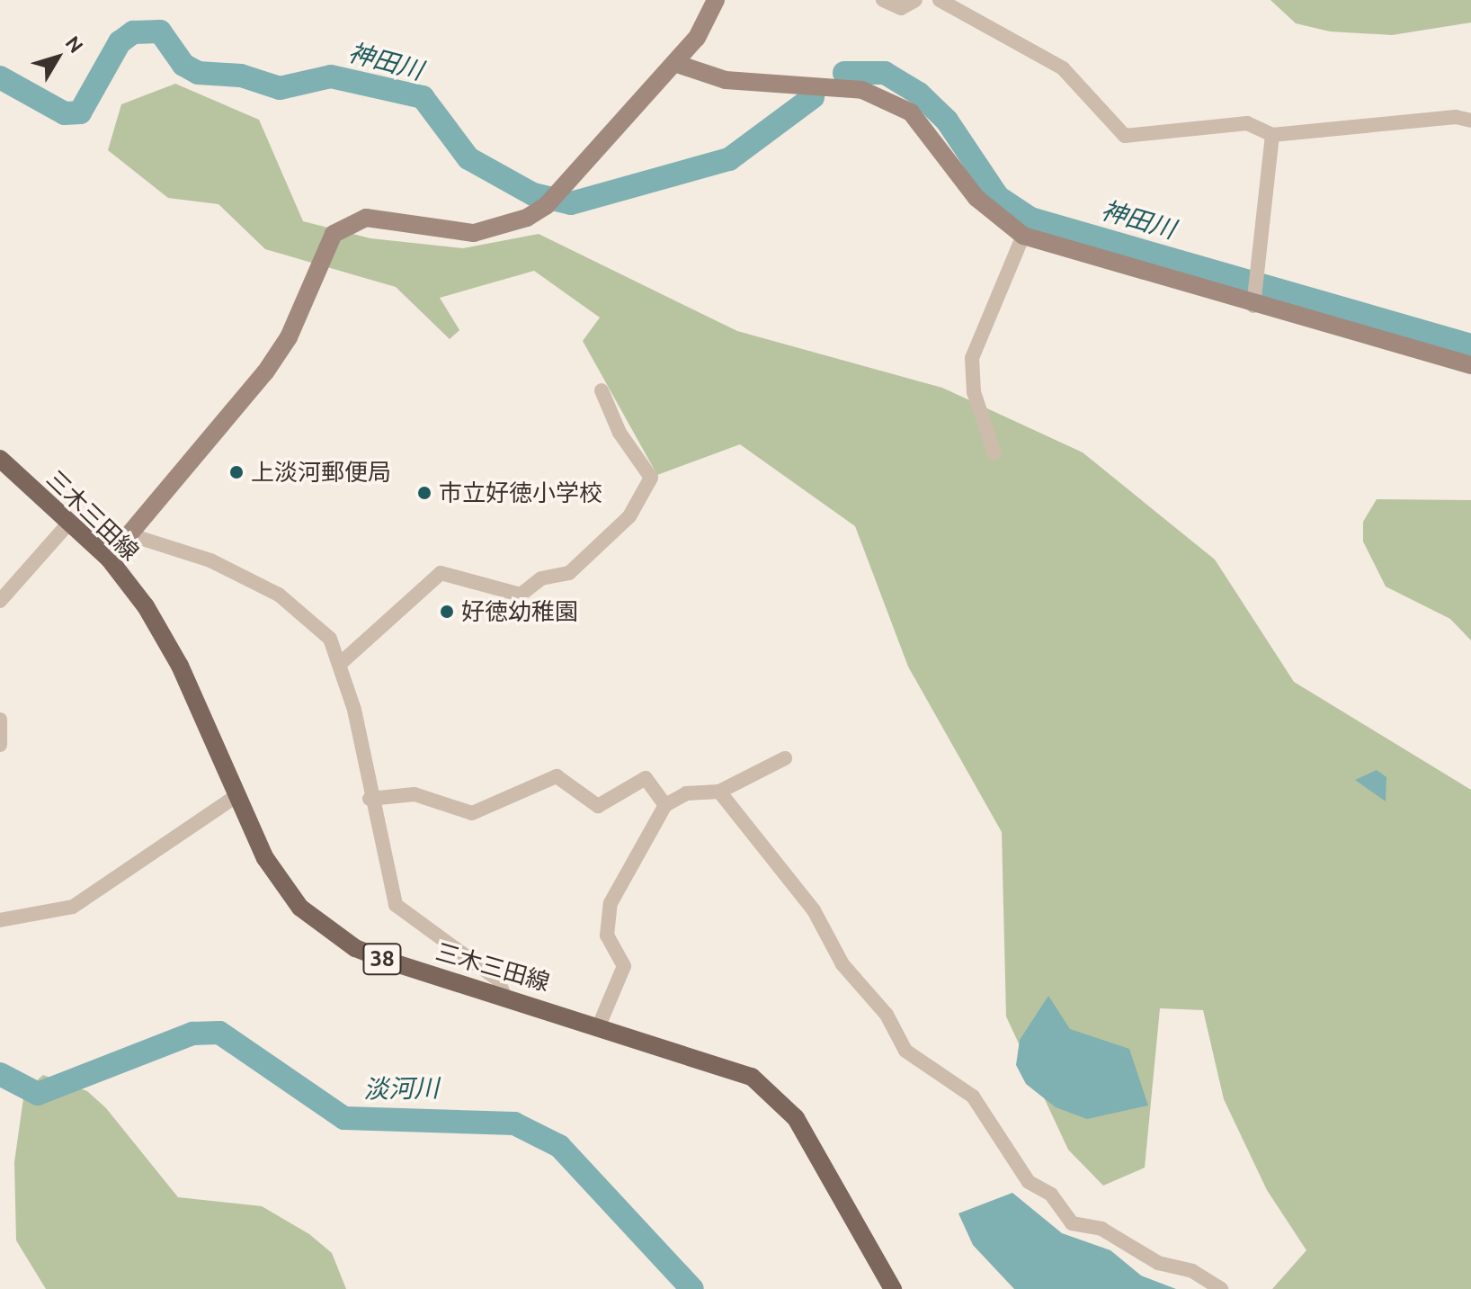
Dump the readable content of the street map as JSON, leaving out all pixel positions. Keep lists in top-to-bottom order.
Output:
{
  "streets": {
    "main road": ["三木三田線", "38"]
  },
  "water": ["神田川", "淡河川"],
  "places": ["上淡河郵便局", "市立好徳小学校", "好徳幼稚園"],
  "north": "top right"
}
